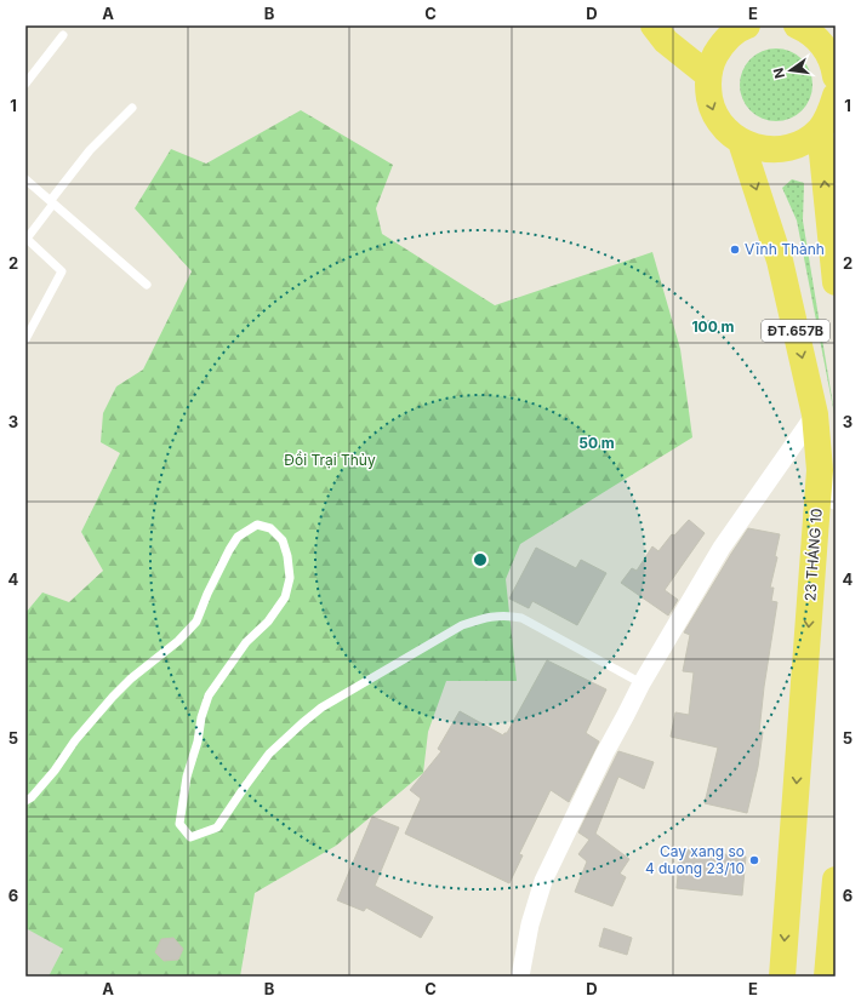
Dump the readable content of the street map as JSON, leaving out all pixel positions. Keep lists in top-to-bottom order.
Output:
{
  "streets": {
    "main road": ["ĐT.657B", "23 THÁNG 10"]
  },
  "parks": ["Đồi Trại Thủy"],
  "places": ["Vĩnh Thành", "Cay xang so 4 duong 23/10"],
  "north": "left",
  "grid": {
    "columns": [
      "A",
      "B",
      "C",
      "D",
      "E"
    ],
    "rows": [
      "1",
      "2",
      "3",
      "4",
      "5",
      "6"
    ]
  },
  "rings": ["100 m", "50 m"]
}
